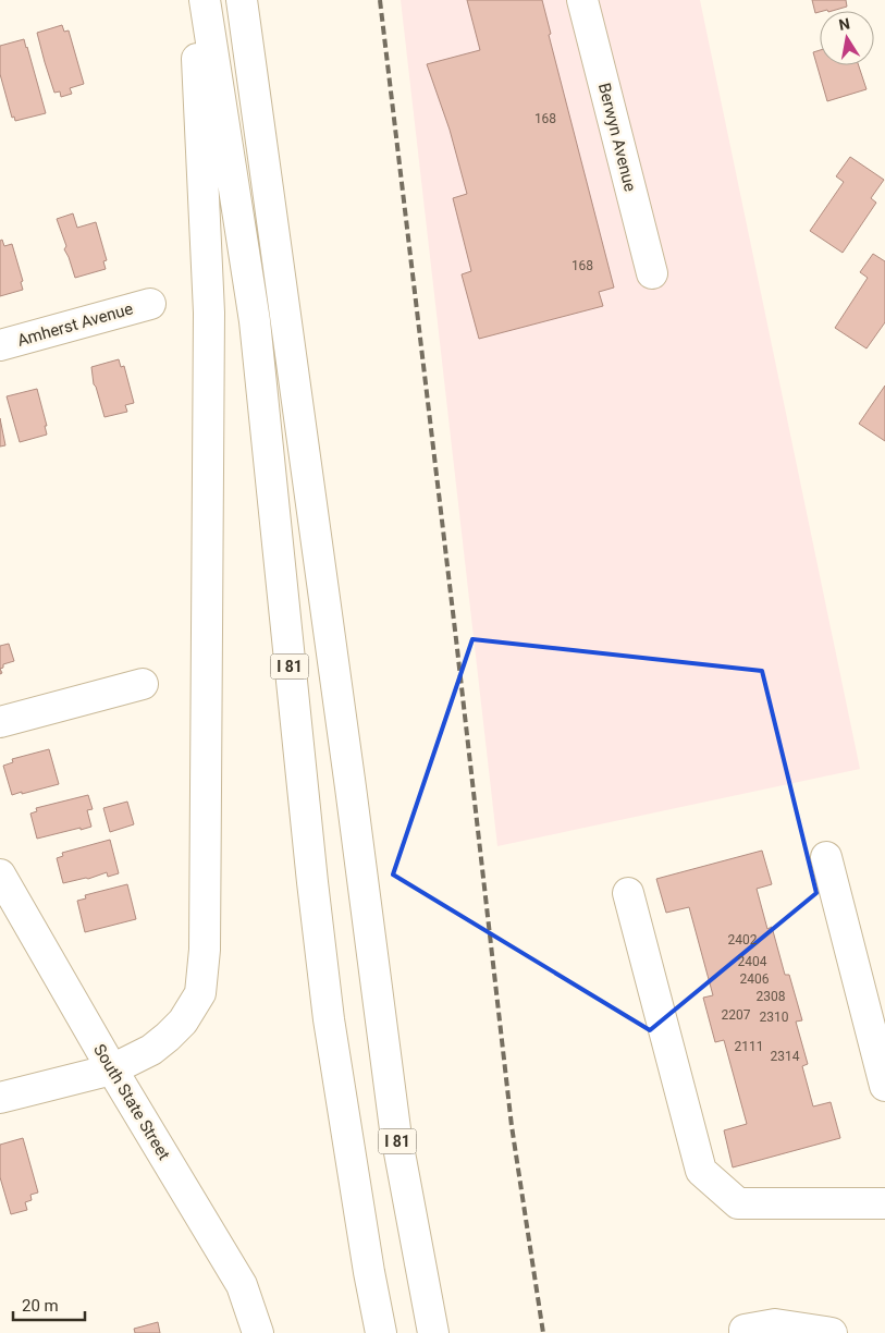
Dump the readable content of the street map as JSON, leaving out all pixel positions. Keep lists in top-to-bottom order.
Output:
{
  "streets": {
    "main road": [
      "Berwyn Avenue",
      "Amherst Avenue",
      "I 81",
      "South State Street"
    ]
  },
  "house_numbers": [
    "168",
    "168",
    "2402",
    "2404",
    "2406",
    "2308",
    "2207",
    "2310",
    "2111",
    "2314"
  ],
  "scale_bar": "20 m",
  "north": "top"
}
